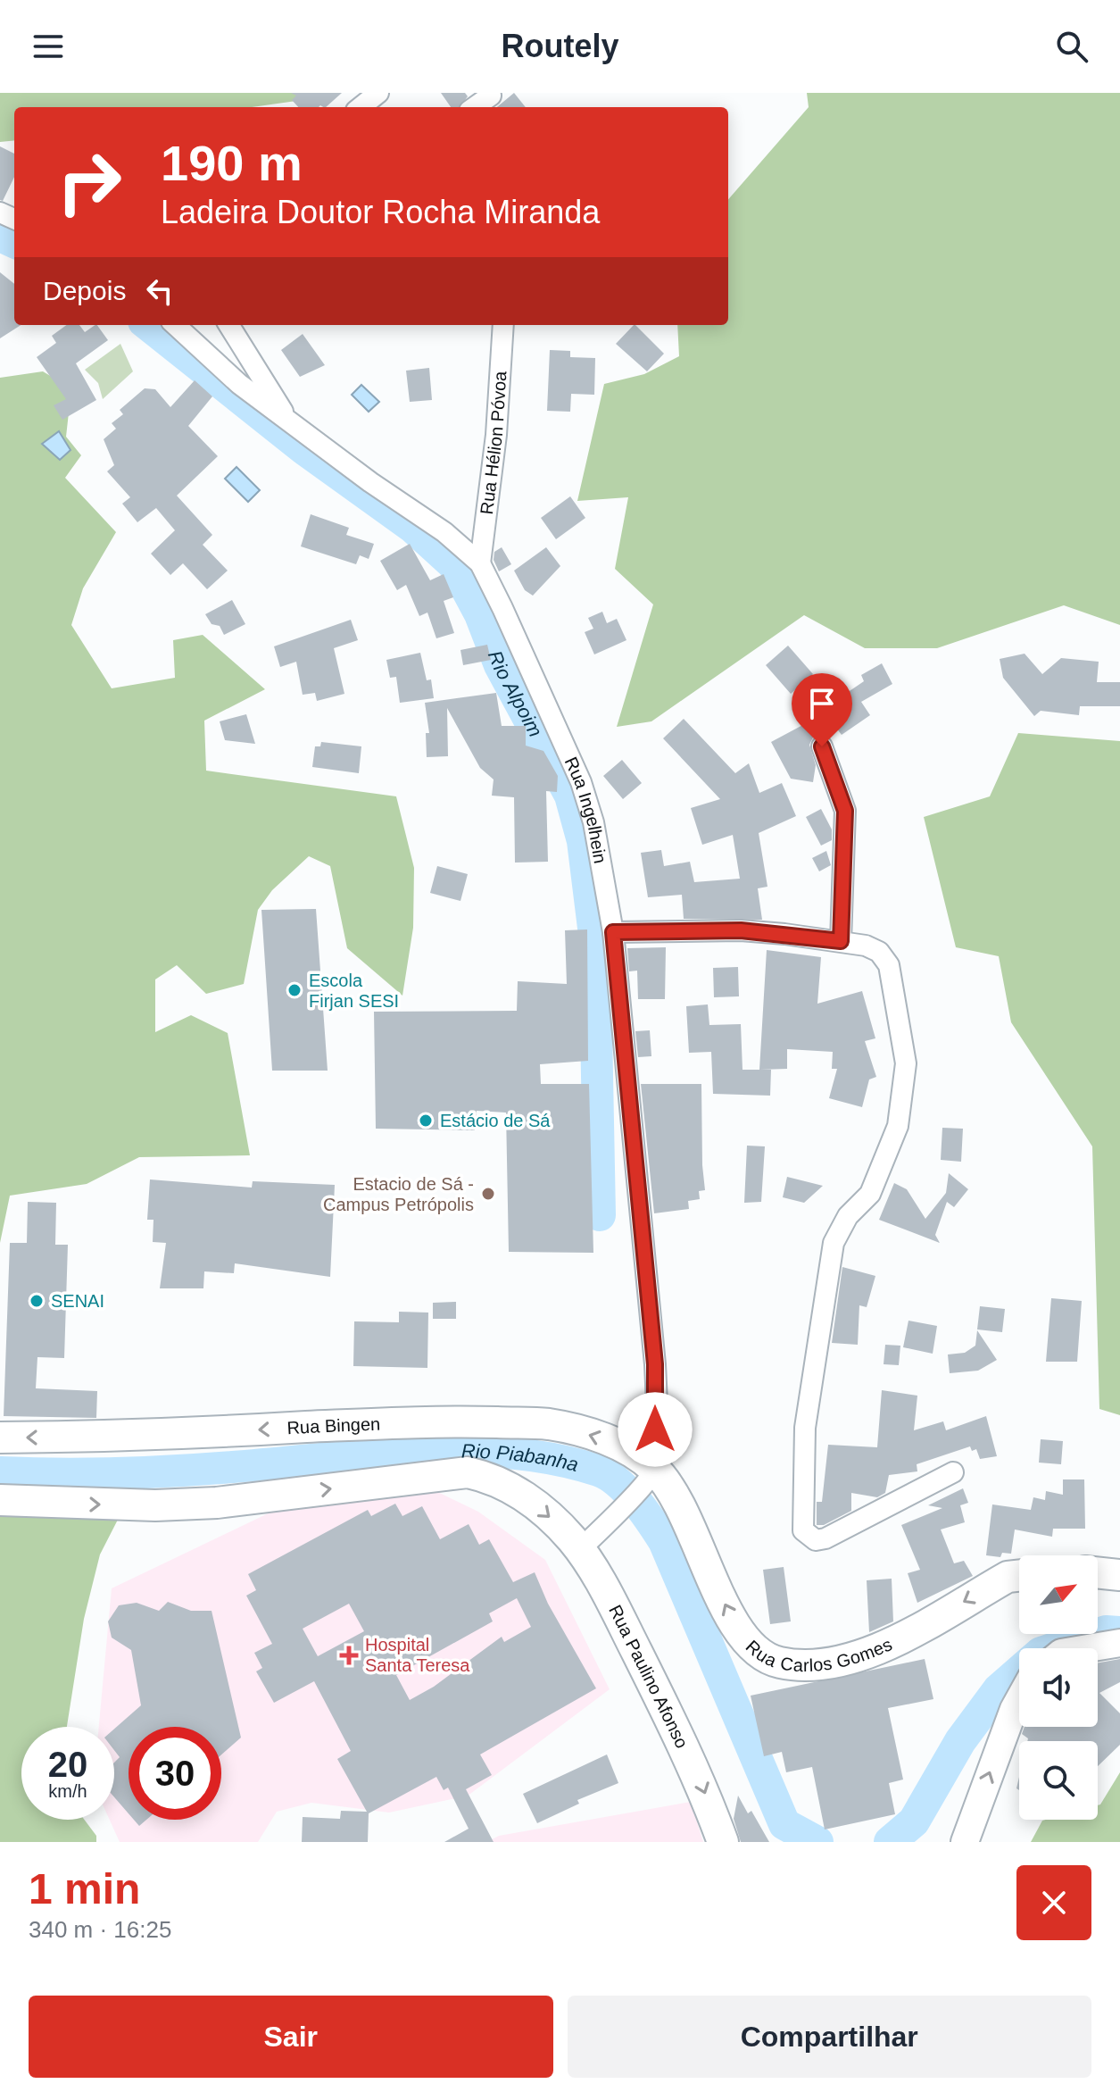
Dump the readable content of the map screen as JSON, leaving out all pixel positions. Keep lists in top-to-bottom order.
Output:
{
  "streets": {
    "main road": ["Rua Bingen", "Rua Carlos Gomes", "Rua Paulino Afonso"],
    "street": ["Rua Hélion Póvoa", "Rua Ingelhein"]
  },
  "crossings": [
    ["Rua Hélion Póvoa", "Rua Ingelhein"],
    ["Rua Ingelhein", "Rua Bingen"],
    ["Rua Ingelhein", "Rua Carlos Gomes"],
    ["Rua Bingen", "Rua Carlos Gomes"]
  ],
  "one_way": ["Rua Paulino Afonso"],
  "water": ["Rio Alpoim", "Rio Piabanha"],
  "places": {
    "other": [
      "Escola Firjan SESI",
      "Estácio de Sá",
      "Estacio de Sá - Campus Petrópolis",
      "SENAI"
    ],
    "health": ["Hospital Santa Teresa"]
  },
  "north": "top right",
  "page": {
    "header": "Routely",
    "turn": ["190 m", "Ladeira Doutor Rocha Miranda"],
    "then": "Depois",
    "speed": "20 km/h",
    "limit": "30",
    "heading": ["1 min", "340 m · 16:25"],
    "buttons": ["Sair", "Compartilhar"]
  }
}
